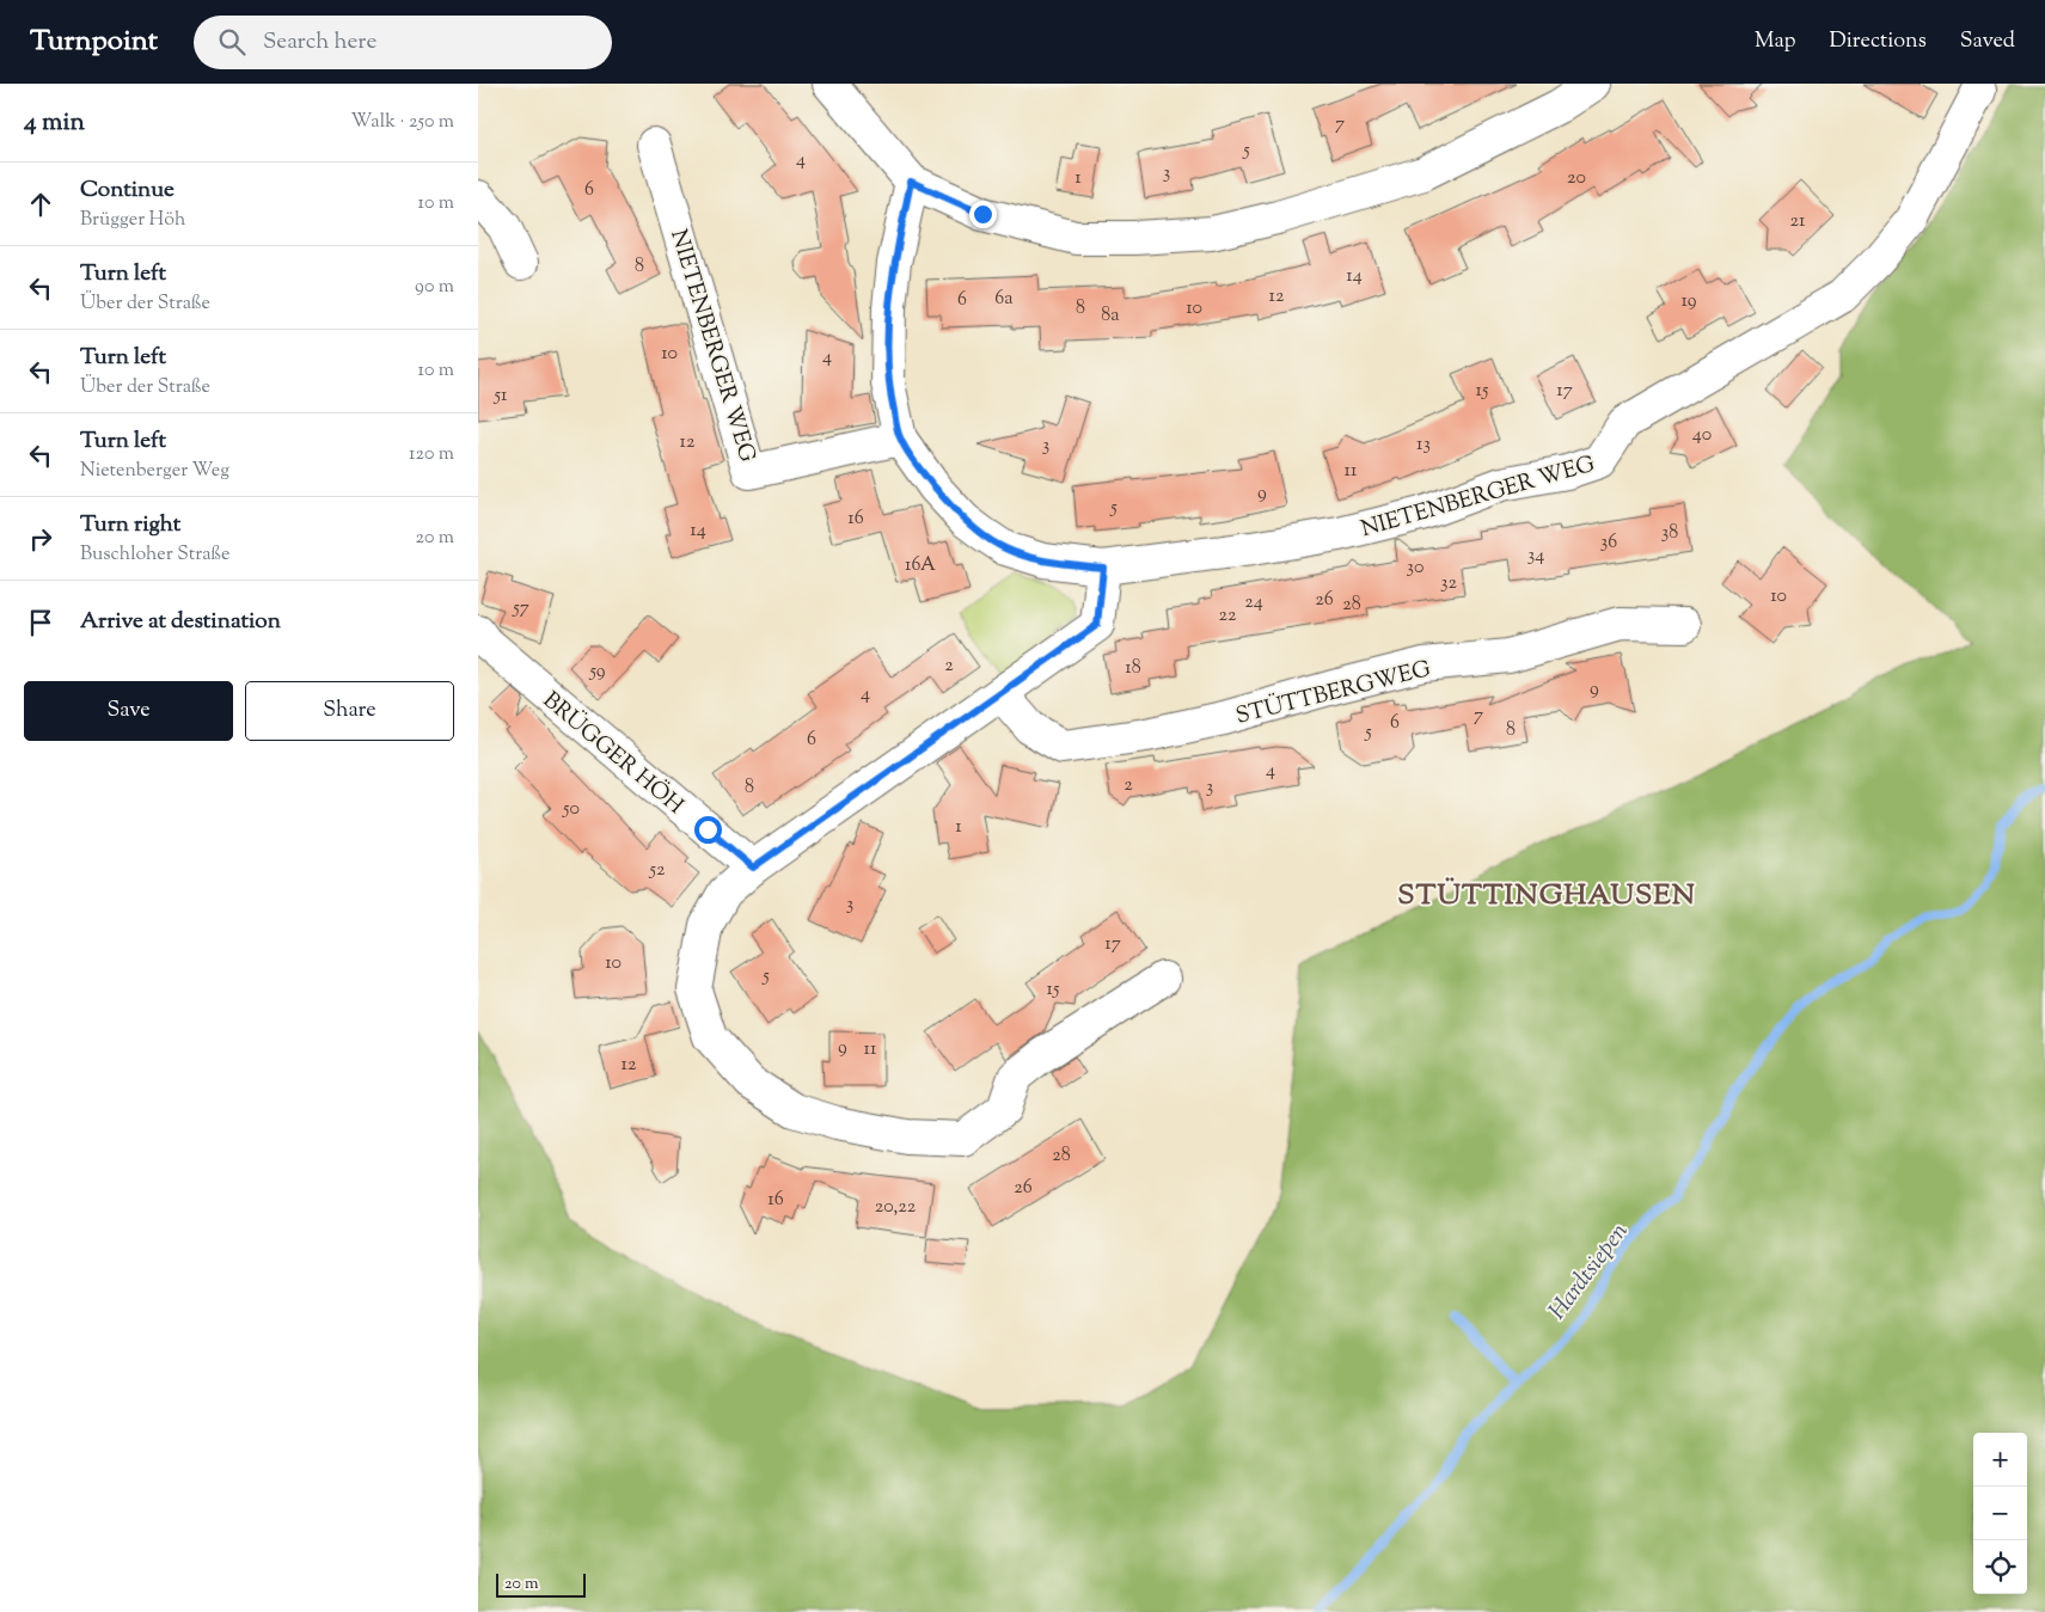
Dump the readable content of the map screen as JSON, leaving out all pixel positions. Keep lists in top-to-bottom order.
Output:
{
  "streets": {
    "street": ["NIETENBERGER WEG", "STÜTTBERGWEG", "BRÜGGER HÖH"]
  },
  "districts": ["STÜTTINGHAUSEN"],
  "water": ["Hardtsiepen"],
  "house_numbers": [
    "7",
    "5",
    "4",
    "3",
    "1",
    "20",
    "6",
    "21",
    "8",
    "14",
    "12",
    "6a",
    "6",
    "19",
    "8",
    "10",
    "8a",
    "10",
    "4",
    "15",
    "17",
    "51",
    "40",
    "12",
    "13",
    "3",
    "11",
    "9",
    "5",
    "16",
    "14",
    "38",
    "36",
    "34",
    "16A",
    "30",
    "32",
    "10",
    "26",
    "24",
    "28",
    "57",
    "22",
    "2",
    "18",
    "59",
    "9",
    "4",
    "7",
    "6",
    "8",
    "5",
    "6",
    "4",
    "2",
    "8",
    "3",
    "50",
    "1",
    "52",
    "3",
    "17",
    "10",
    "5",
    "15",
    "9",
    "11",
    "12",
    "28",
    "26",
    "16",
    "20,22"
  ],
  "scale_bar": "20 m",
  "page": {
    "header": "Turnpoint",
    "search": "Search here",
    "nav": ["Map", "Directions", "Saved"],
    "heading": ["4 min", "Walk · 250 m"],
    "list": [
      ["Continue", "Brügger Höh", "10 m"],
      ["Turn left", "Über der Straße", "90 m"],
      ["Turn left", "Über der Straße", "10 m"],
      ["Turn left", "Nietenberger Weg", "120 m"],
      ["Turn right", "Buschloher Straße", "20 m"],
      "Arrive at destination"
    ],
    "buttons": ["Save", "Share"],
    "map_buttons": ["+", "−"],
    "scale": "20 m"
  }
}
